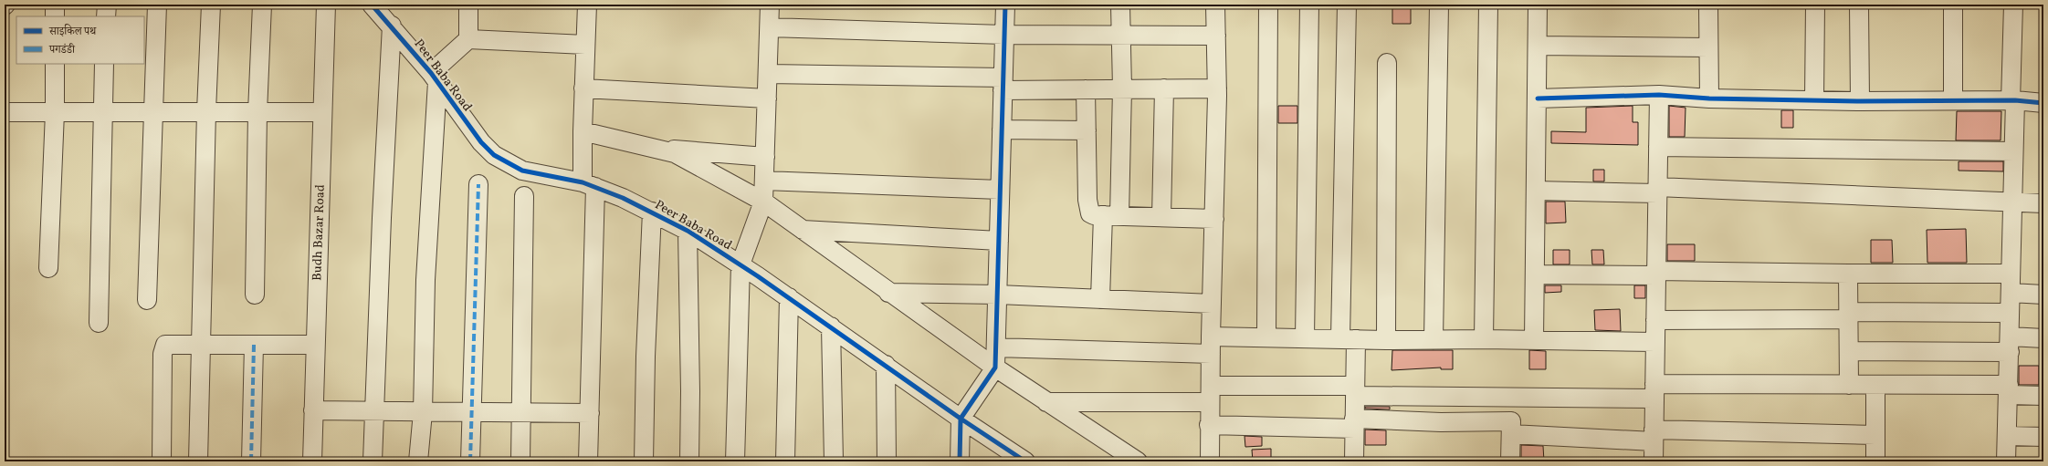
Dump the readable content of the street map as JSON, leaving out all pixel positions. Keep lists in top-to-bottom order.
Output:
{
  "streets": {
    "street": ["Peer Baba Road", "Budh Bazar Road"]
  },
  "legend": ["साइकिल पथ", "पगडंडी"]
}
